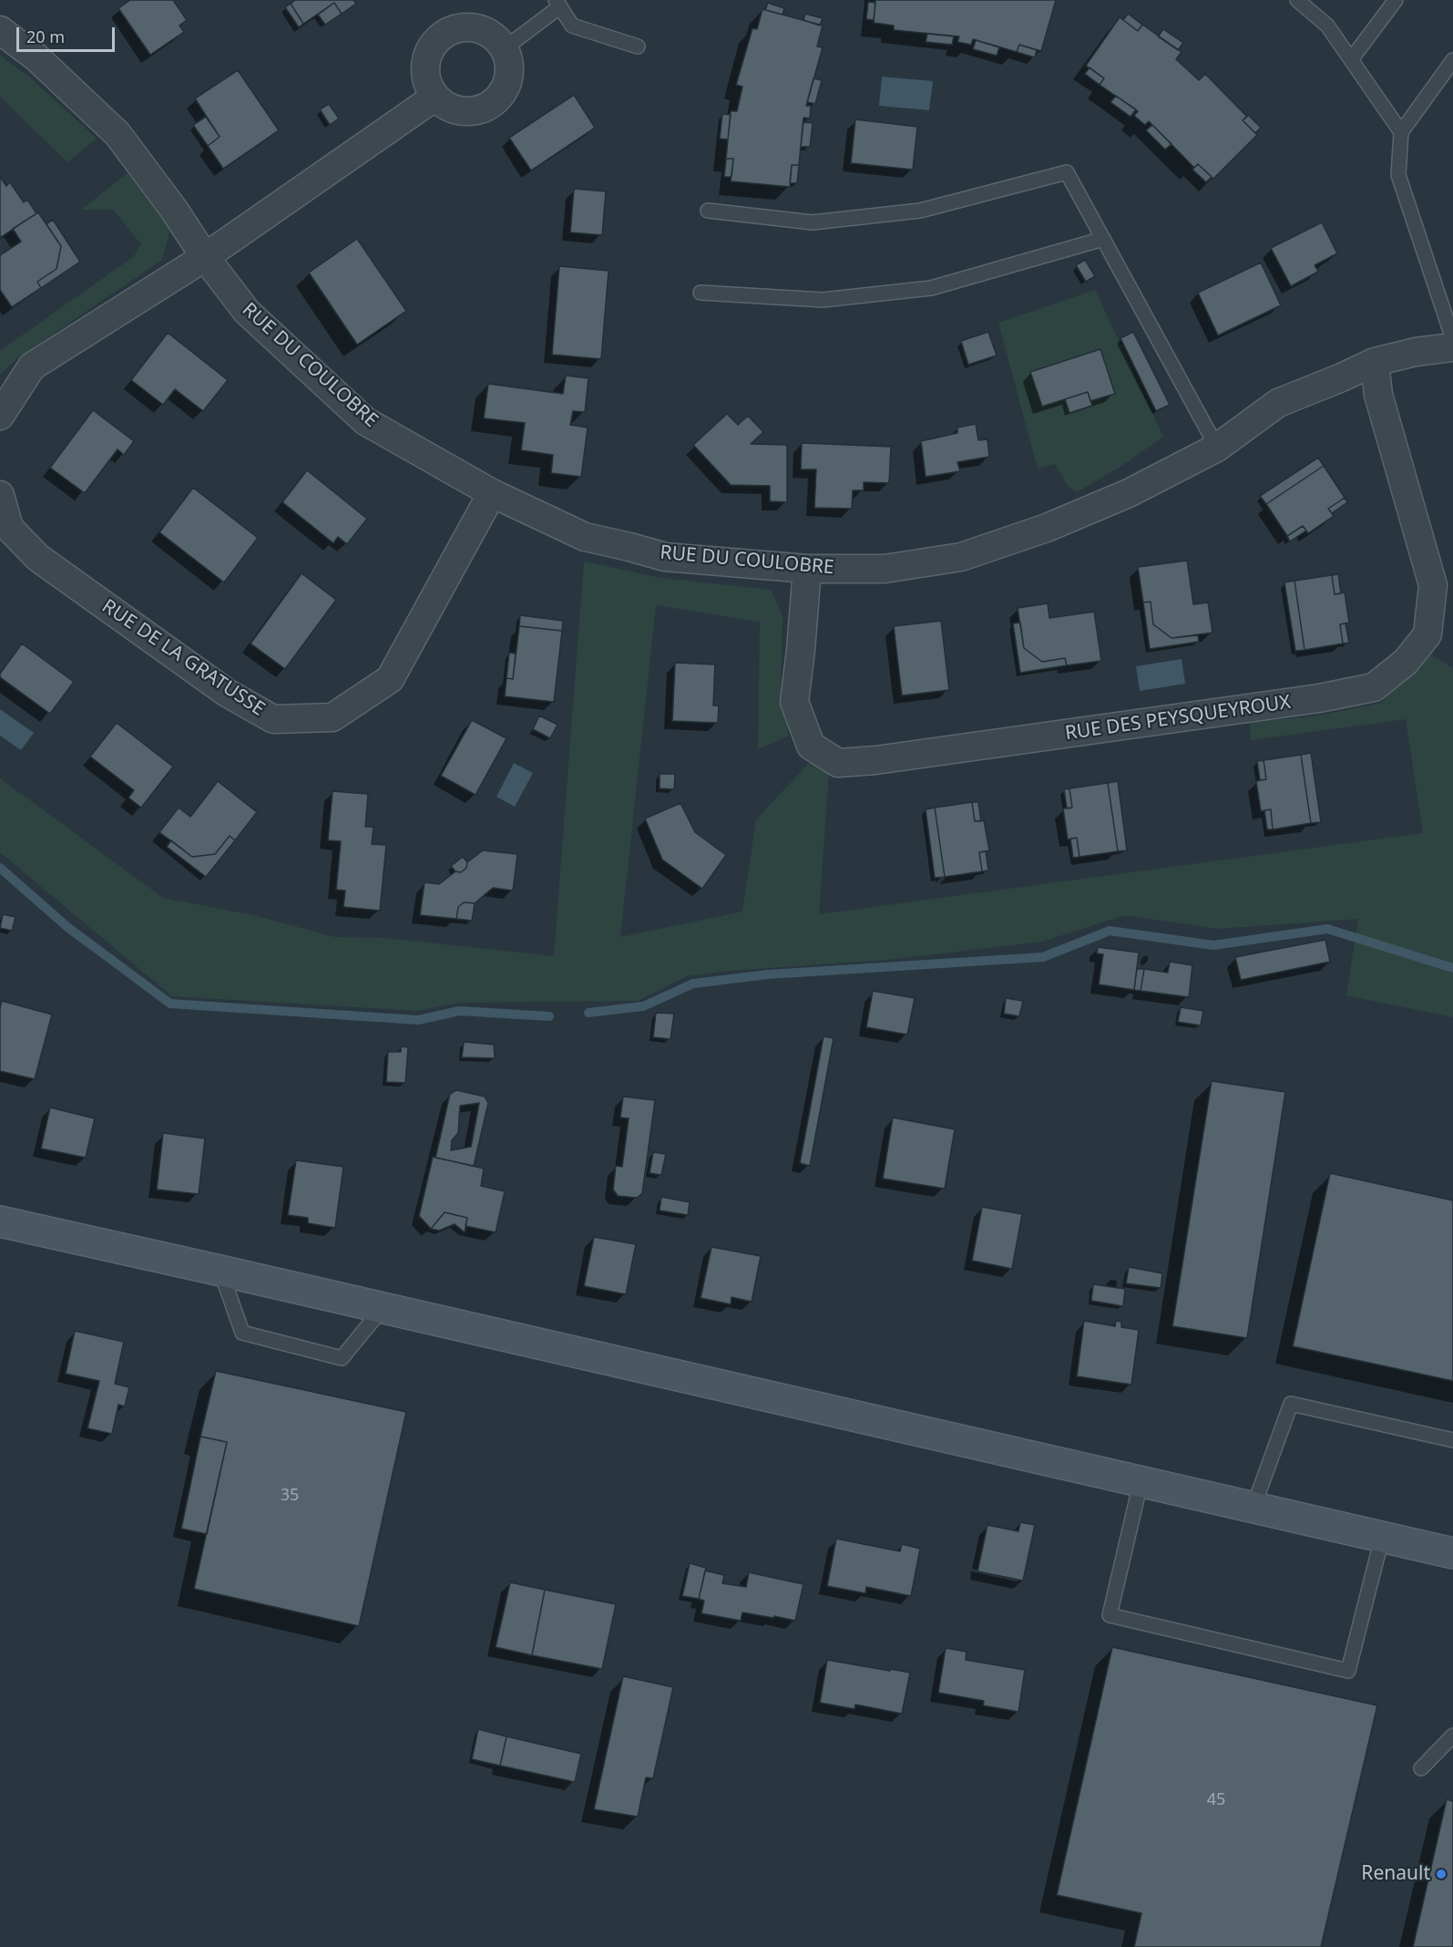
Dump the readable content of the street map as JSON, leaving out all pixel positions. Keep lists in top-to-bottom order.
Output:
{
  "streets": {
    "street": ["RUE DU COULOBRE", "RUE DE LA GRATUSSE", "RUE DES PEYSQUEYROUX"]
  },
  "crossings": [
    ["RUE DU COULOBRE", "RUE DE LA GRATUSSE"],
    ["RUE DU COULOBRE", "RUE DES PEYSQUEYROUX"]
  ],
  "places": ["Renault"],
  "house_numbers": ["35", "45"],
  "scale_bar": "20 m"
}
